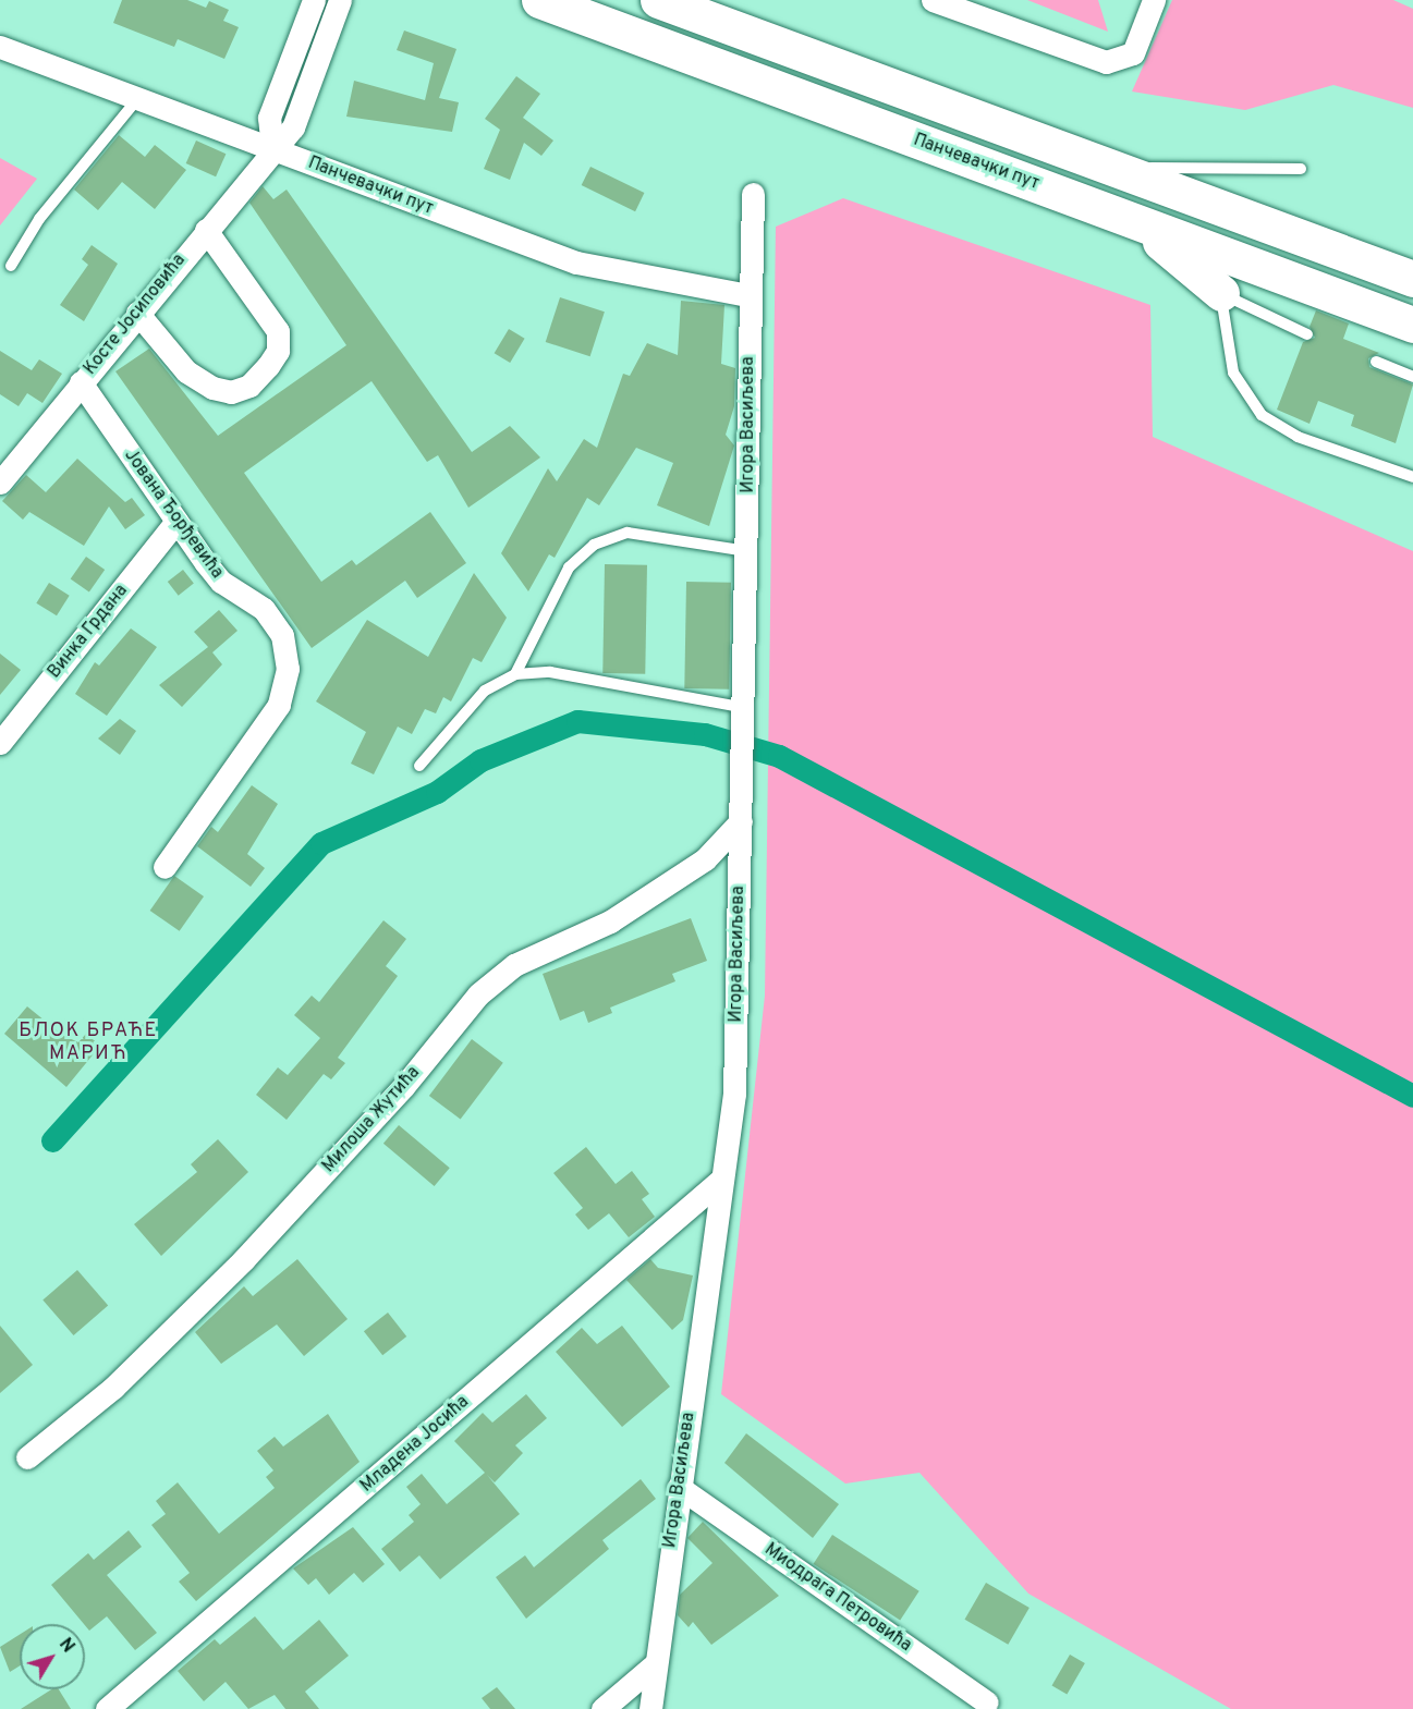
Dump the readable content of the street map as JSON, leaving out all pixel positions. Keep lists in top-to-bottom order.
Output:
{
  "streets": {
    "main road": ["Панчевачки пут"],
    "street": [
      "Косте Јосиповића",
      "Игора Васиљева",
      "Јована Ђорђевића",
      "Винка Грдана",
      "Милоша Жутића",
      "Младена Јосића",
      "Миодрага Петровића"
    ]
  },
  "crossings": [
    ["Панчевачки пут", "Косте Јосиповића"],
    ["Панчевачки пут", "Игора Васиљева"],
    ["Косте Јосиповића", "Јована Ђорђевића"],
    ["Игора Васиљева", "Милоша Жутића"],
    ["Игора Васиљева", "Младена Јосића"],
    ["Игора Васиљева", "Миодрага Петровића"],
    ["Јована Ђорђевића", "Винка Грдана"]
  ],
  "districts": ["БЛОК БРАЋЕ МАРИЋ"],
  "north": "top right"
}
